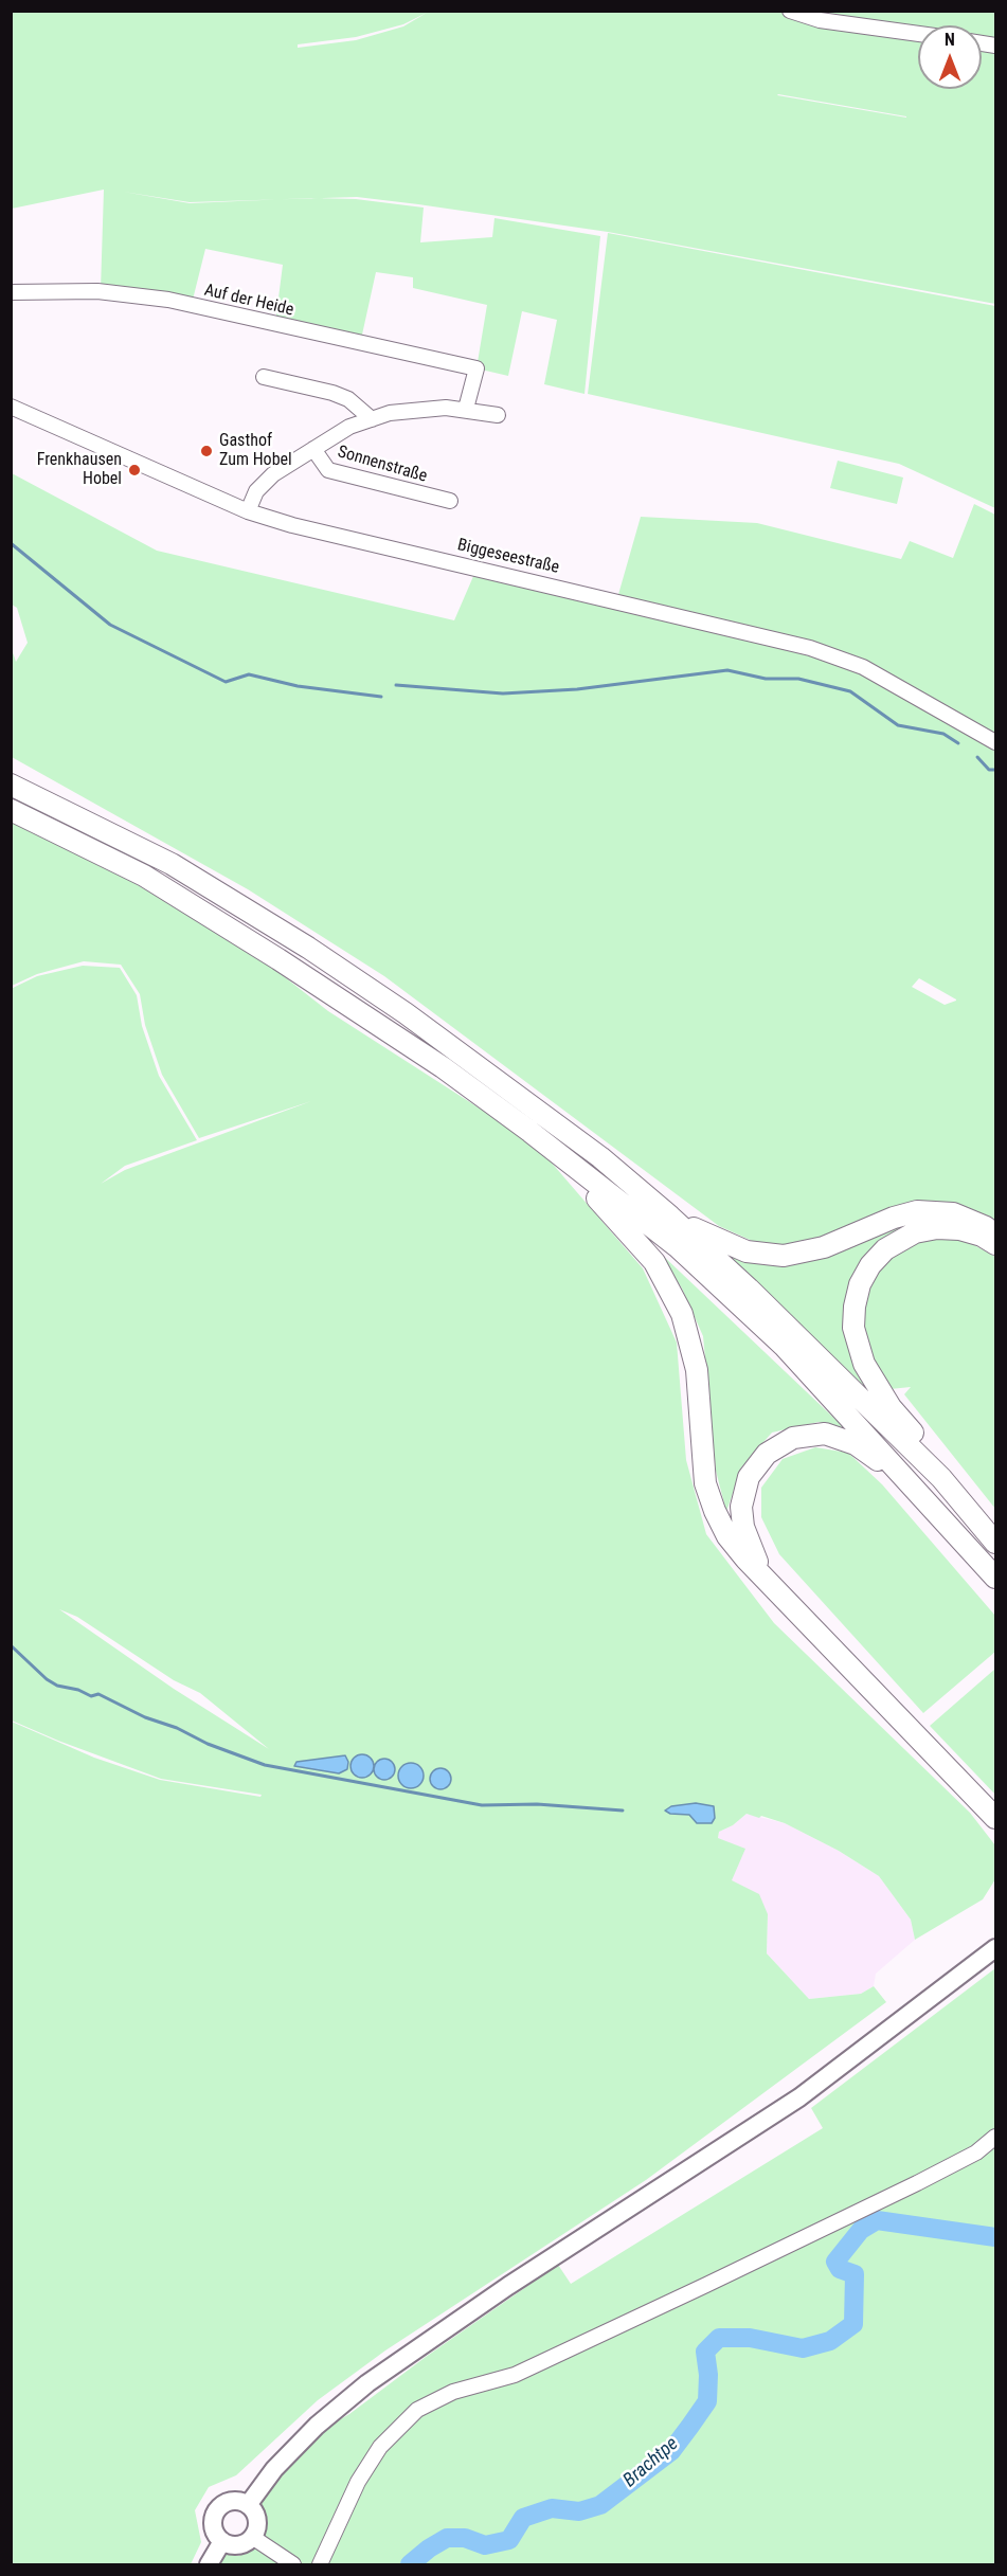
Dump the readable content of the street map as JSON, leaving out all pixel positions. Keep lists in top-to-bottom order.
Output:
{
  "streets": {
    "street": ["Auf der Heide", "Sonnenstraße", "Biggeseestraße"]
  },
  "water": ["Brachtpe"],
  "places": ["Gasthof Zum Hobel", "Frenkhausen Hobel"],
  "north": "top"
}
